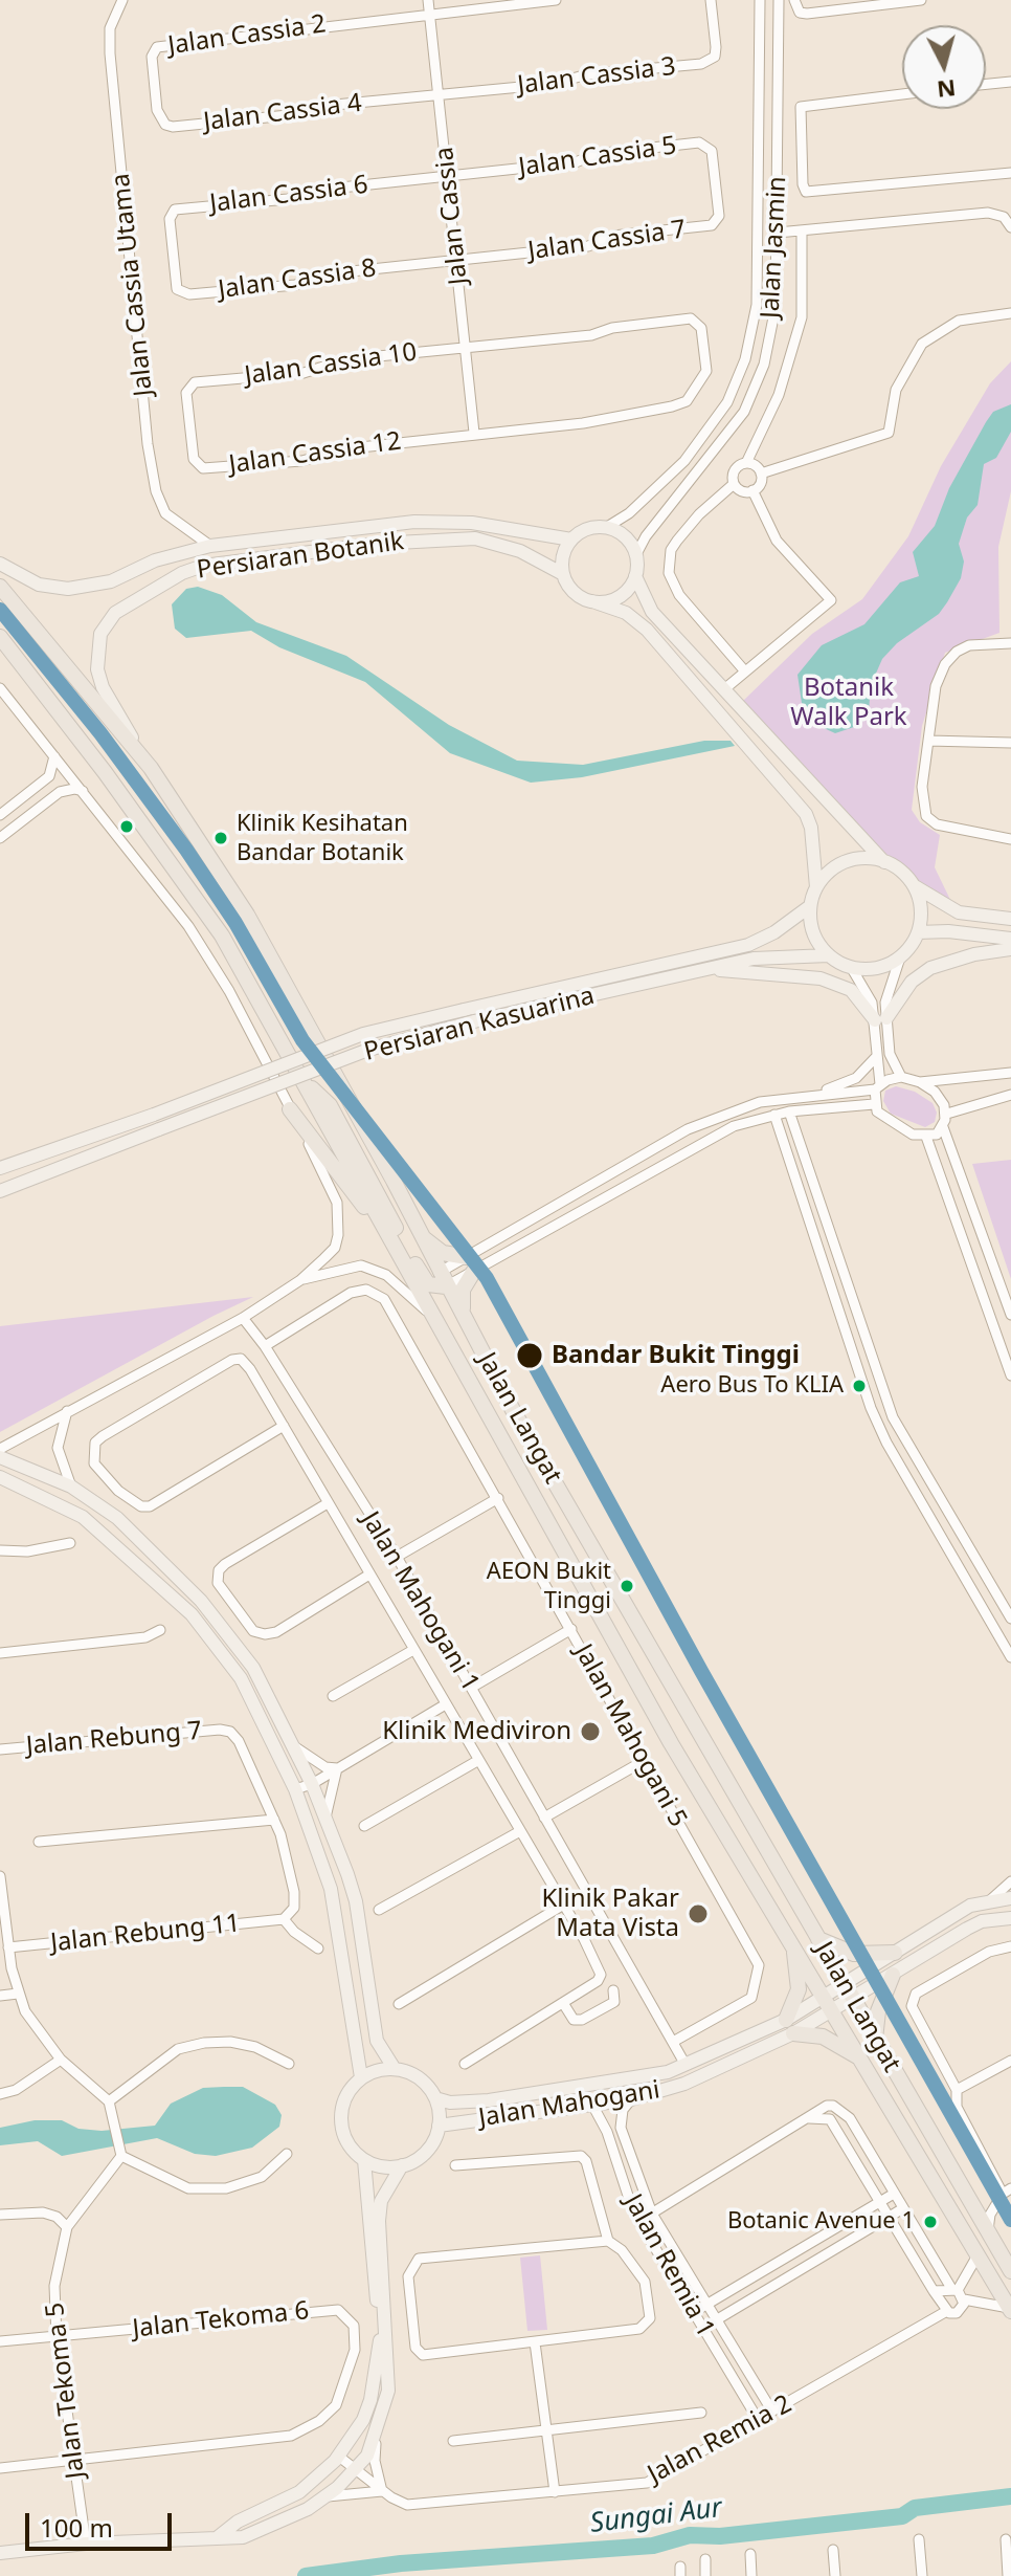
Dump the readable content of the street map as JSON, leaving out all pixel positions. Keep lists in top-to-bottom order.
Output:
{
  "streets": {
    "highway": ["Jalan Langat"],
    "main road": ["Persiaran Botanik", "Persiaran Kasuarina", "Jalan Mahogani"],
    "street": [
      "Jalan Cassia 2",
      "Jalan Cassia 3",
      "Jalan Cassia 4",
      "Jalan Cassia 5",
      "Jalan Cassia 6",
      "Jalan Cassia",
      "Jalan Cassia 7",
      "Jalan Jasmin",
      "Jalan Cassia 8",
      "Jalan Cassia Utama",
      "Jalan Cassia 10",
      "Jalan Cassia 12",
      "Jalan Mahogani 1",
      "Jalan Mahogani 5",
      "Jalan Rebung 7",
      "Jalan Rebung 11",
      "Jalan Remia 1",
      "Jalan Tekoma 6",
      "Jalan Tekoma 5",
      "Jalan Remia 2"
    ]
  },
  "crossings": [
    ["Jalan Cassia 2", "Jalan Cassia 4"],
    ["Jalan Cassia 2", "Jalan Cassia"],
    ["Jalan Cassia 3", "Jalan Cassia 4"],
    ["Jalan Cassia 3", "Jalan Cassia"],
    ["Jalan Cassia 4", "Jalan Cassia"],
    ["Jalan Cassia 5", "Jalan Cassia 6"],
    ["Jalan Cassia 5", "Jalan Cassia"],
    ["Jalan Cassia 5", "Jalan Cassia 7"],
    ["Jalan Cassia 6", "Jalan Cassia"],
    ["Jalan Cassia 6", "Jalan Cassia 8"],
    ["Jalan Cassia", "Jalan Cassia 7"],
    ["Jalan Cassia", "Jalan Cassia 8"],
    ["Jalan Cassia", "Jalan Cassia 10"],
    ["Jalan Cassia", "Jalan Cassia 12"],
    ["Jalan Cassia 7", "Jalan Cassia 8"],
    ["Jalan Jasmin", "Persiaran Botanik"],
    ["Jalan Cassia Utama", "Persiaran Botanik"],
    ["Jalan Cassia 10", "Jalan Cassia 12"],
    ["Persiaran Botanik", "Jalan Langat"],
    ["Jalan Langat", "Jalan Mahogani"],
    ["Jalan Mahogani 1", "Jalan Mahogani 5"],
    ["Jalan Mahogani 1", "Jalan Mahogani"],
    ["Jalan Mahogani", "Jalan Remia 1"],
    ["Jalan Remia 1", "Jalan Remia 2"],
    ["Jalan Tekoma 6", "Jalan Tekoma 5"]
  ],
  "water": ["Sungai Aur"],
  "parks": ["Botanik Walk Park"],
  "places": [
    "Klinik Kesihatan Bandar Botanik",
    "Bandar Bukit Tinggi",
    "Aero Bus To KLIA",
    "AEON Bukit Tinggi",
    "Klinik Mediviron",
    "Klinik Pakar Mata Vista",
    "Botanic Avenue 1"
  ],
  "scale_bar": "100 m",
  "north": "bottom"
}
